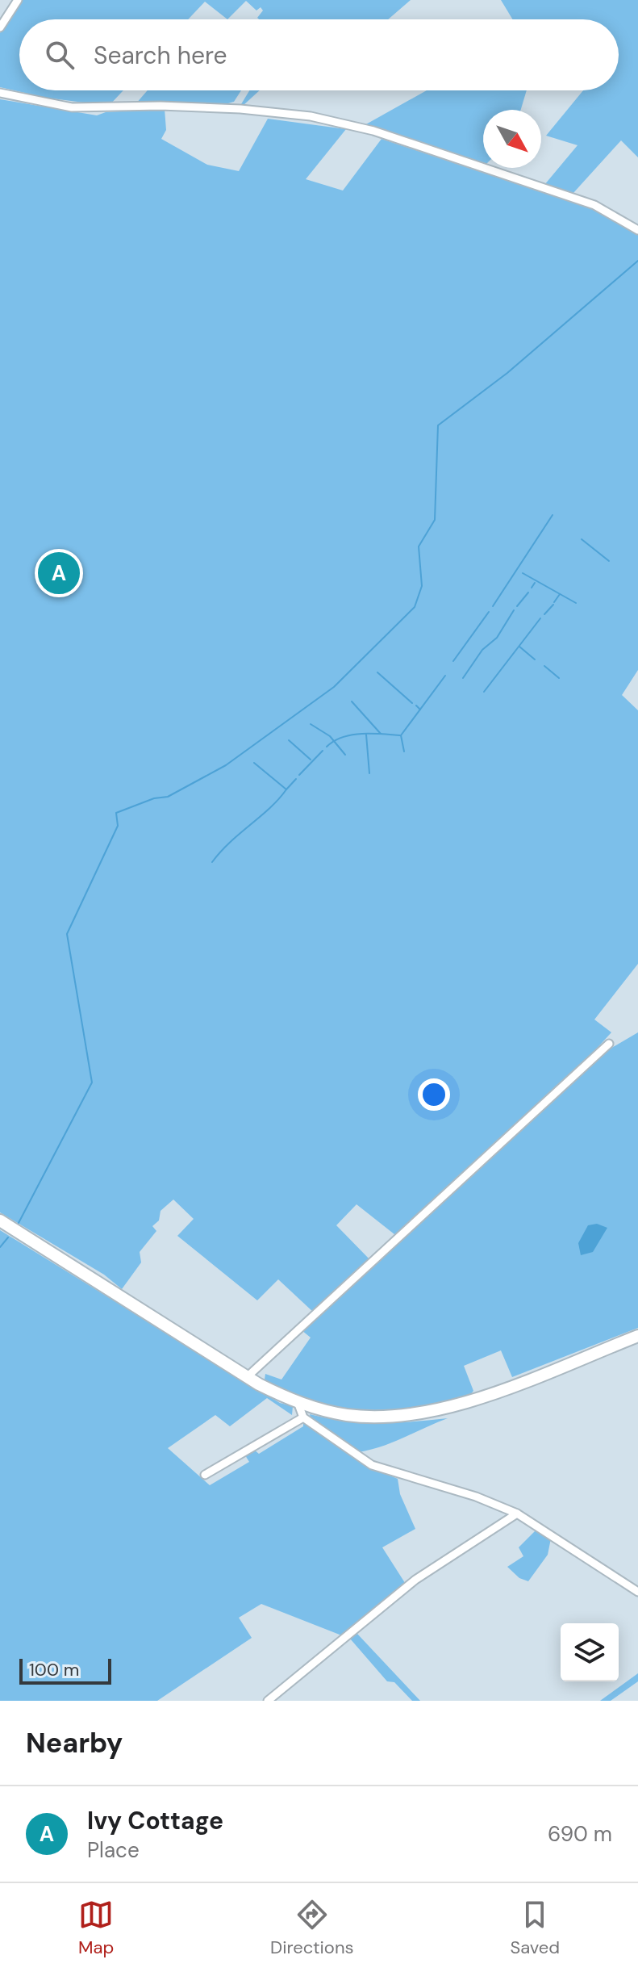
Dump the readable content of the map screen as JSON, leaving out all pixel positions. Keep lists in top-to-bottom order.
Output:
{
  "scale_bar": "100 m",
  "north": "bottom right",
  "page": {
    "search": "Search here",
    "pins": "A",
    "scale": "100 m",
    "heading": "Nearby",
    "list": [
      {
        "mark": "A",
        "name": "Ivy Cottage",
        "note": "Place",
        "value": "690 m"
      }
    ],
    "nav": ["Map", "Directions", "Saved"]
  }
}
